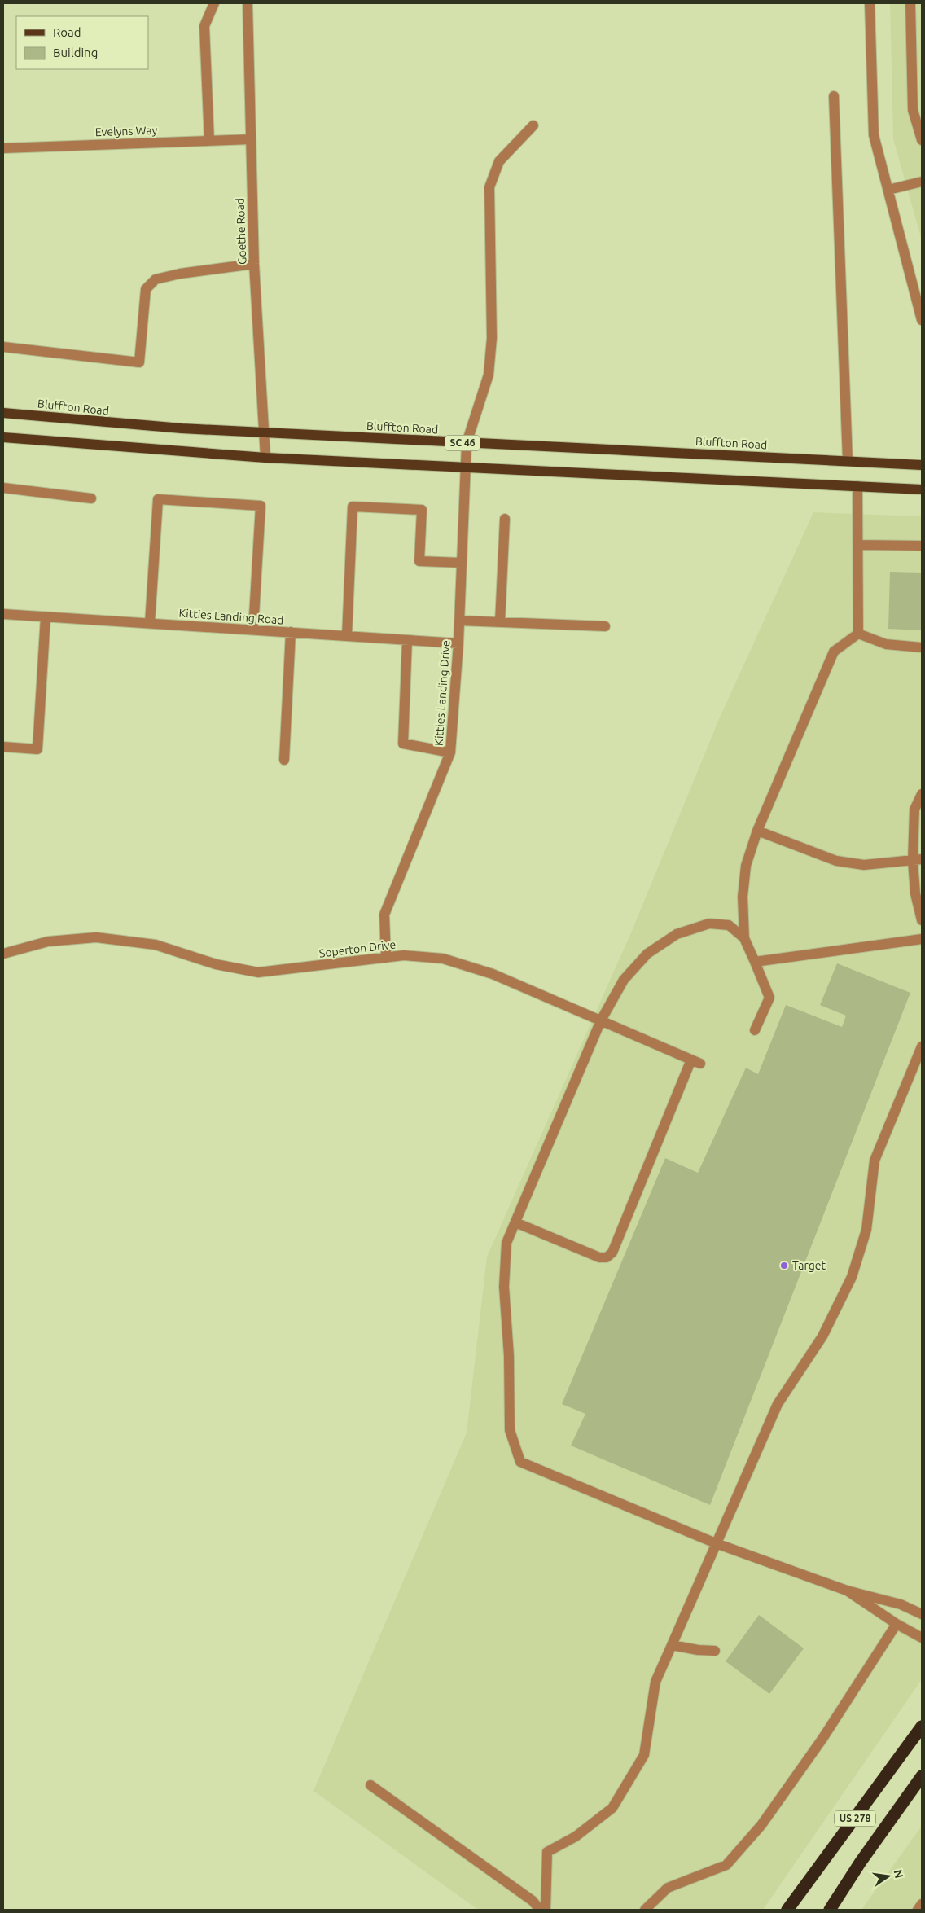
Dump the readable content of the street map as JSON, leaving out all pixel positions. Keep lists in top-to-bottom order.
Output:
{
  "streets": {
    "highway": ["US 278"],
    "main road": ["Bluffton Road", "SC 46"],
    "street": [
      "Evelyns Way",
      "Goethe Road",
      "Kitties Landing Road",
      "Kitties Landing Drive",
      "Soperton Drive"
    ]
  },
  "crossings": [
    ["Evelyns Way", "Goethe Road"],
    ["Goethe Road", "Bluffton Road"],
    ["Goethe Road", "SC 46"],
    ["Bluffton Road", "Kitties Landing Drive"],
    ["SC 46", "Kitties Landing Drive"],
    ["Kitties Landing Road", "Kitties Landing Drive"],
    ["Kitties Landing Drive", "Soperton Drive"]
  ],
  "places": ["Target"],
  "legend": ["Road", "Building"],
  "north": "right"
}
